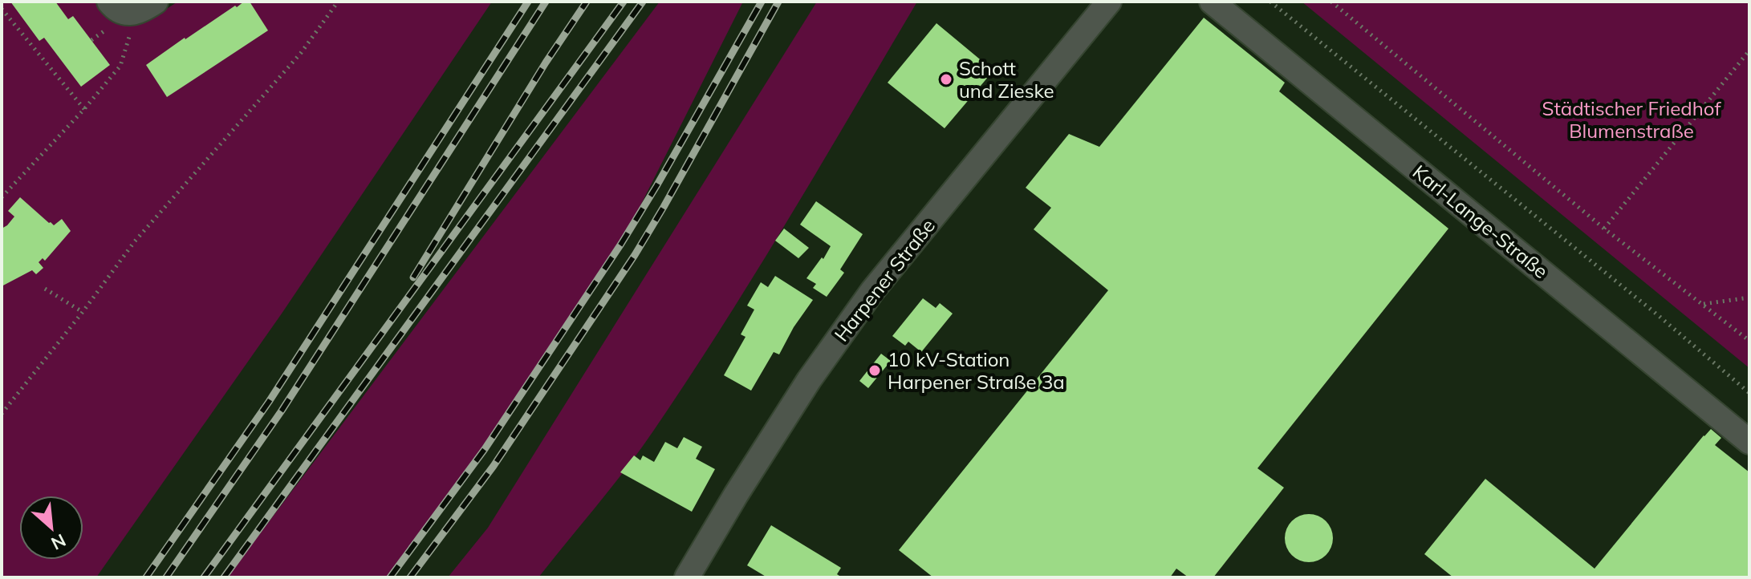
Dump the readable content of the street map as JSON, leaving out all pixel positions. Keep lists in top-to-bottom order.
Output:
{
  "streets": {
    "street": ["Karl-Lange-Straße", "Harpener Straße"]
  },
  "parks": ["Städtischer Friedhof Blumenstraße"],
  "places": ["Schott und Zieske", "10 kV-Station Harpener Straße 3a"],
  "north": "bottom right"
}
